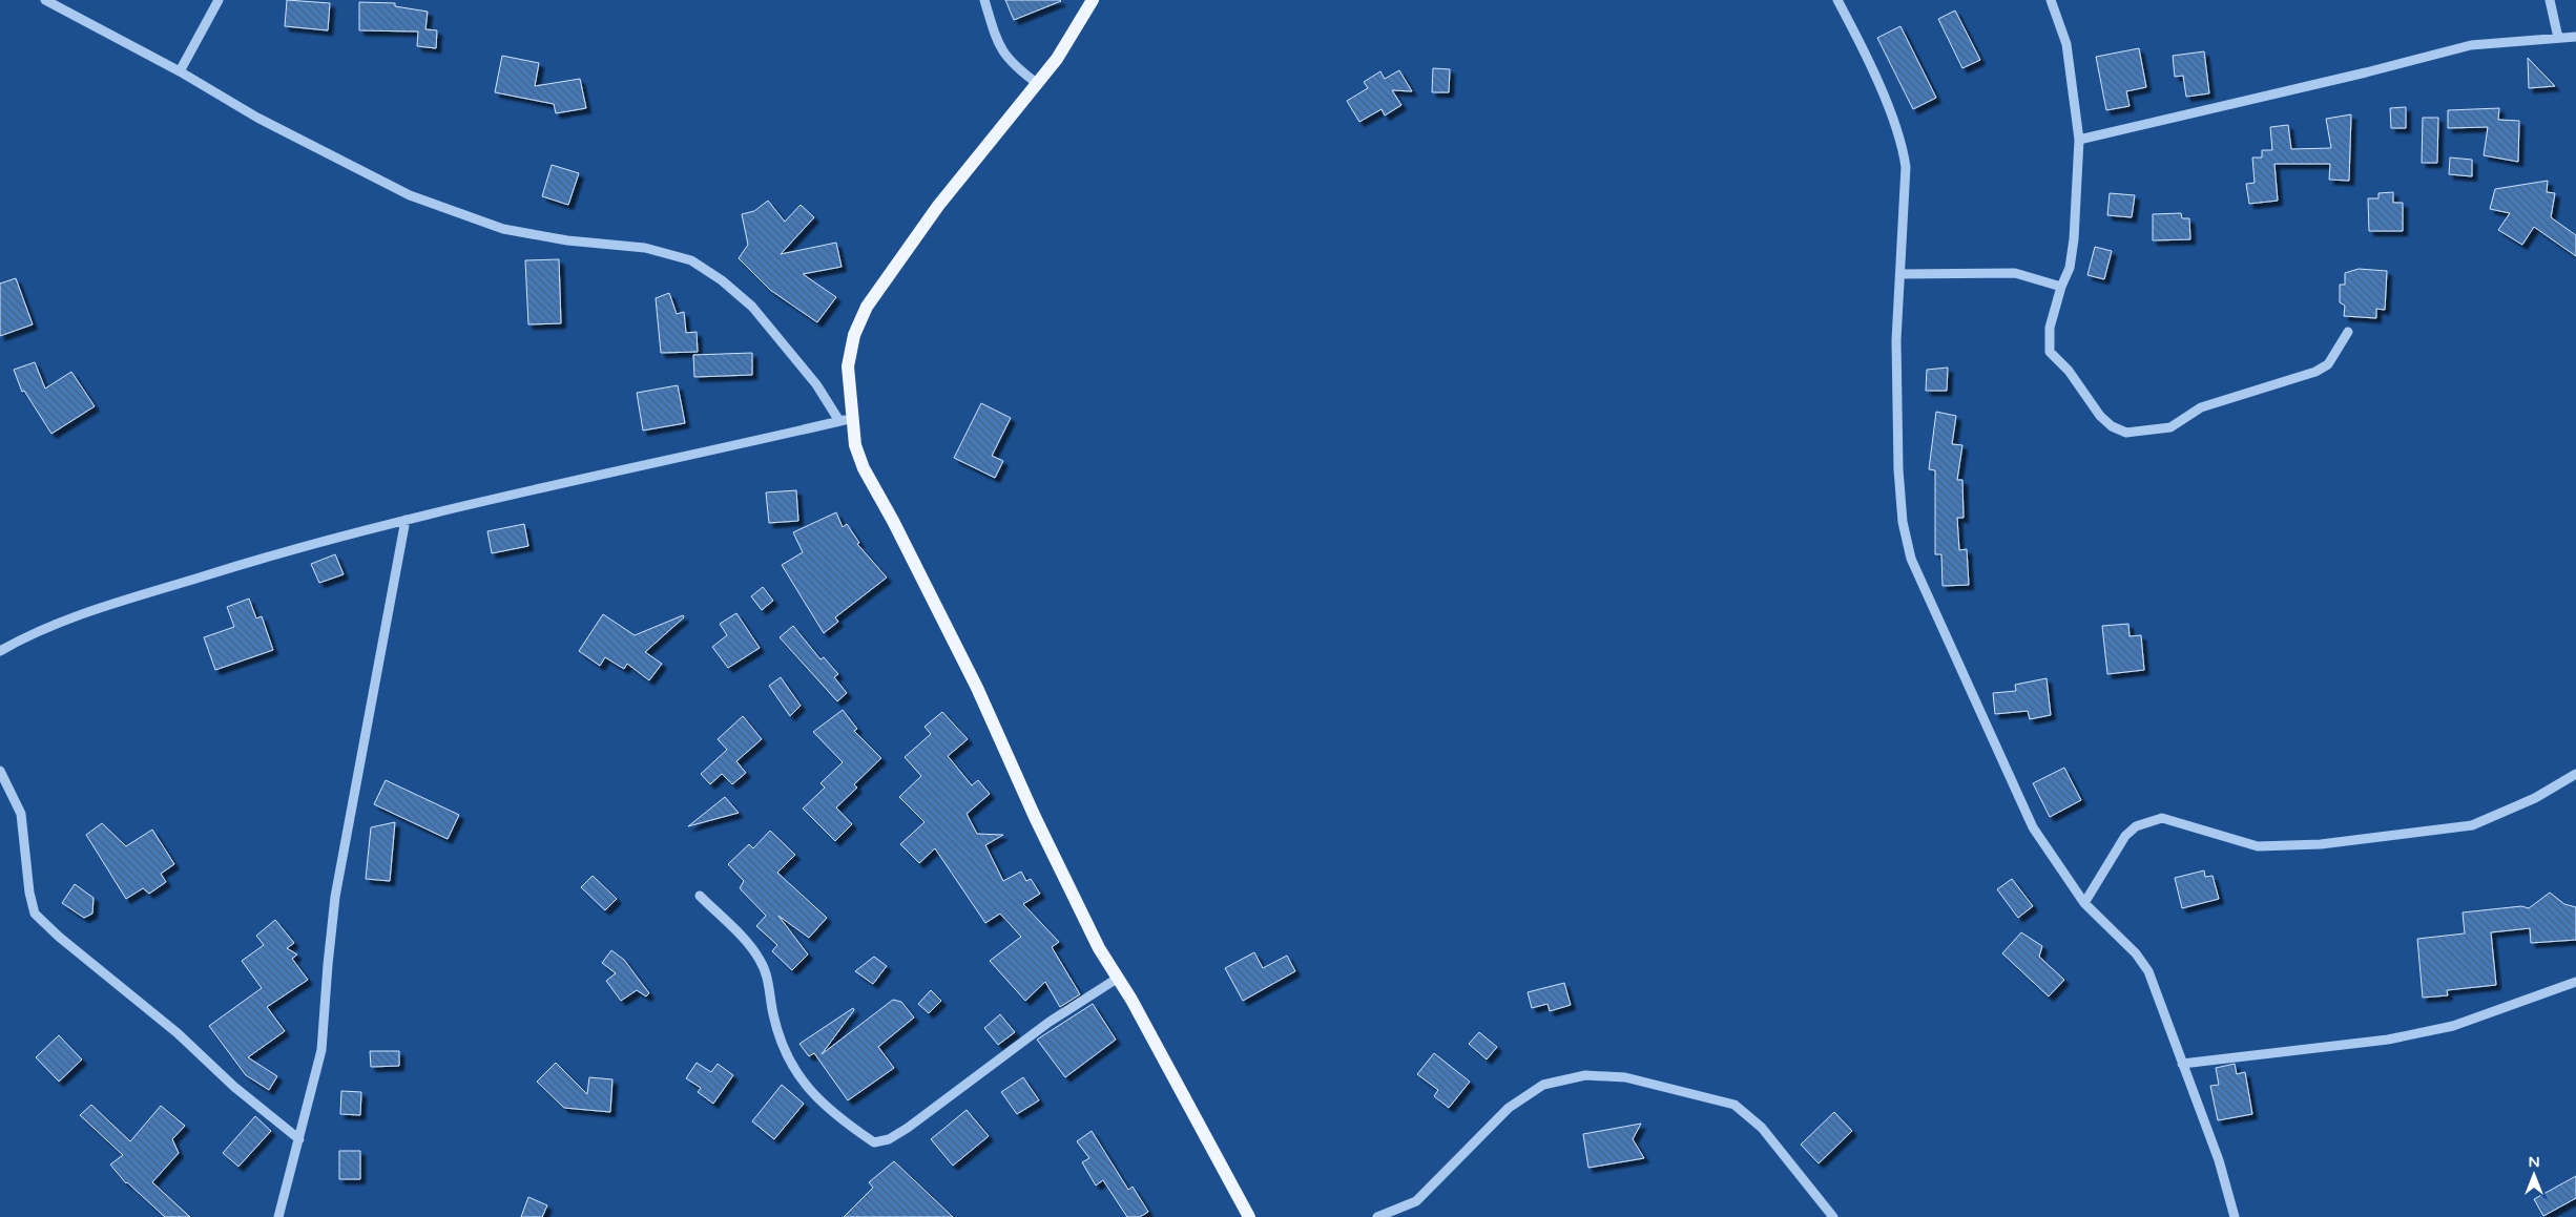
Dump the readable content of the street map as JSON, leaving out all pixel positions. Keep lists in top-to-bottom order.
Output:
{
  "north": "top"
}
